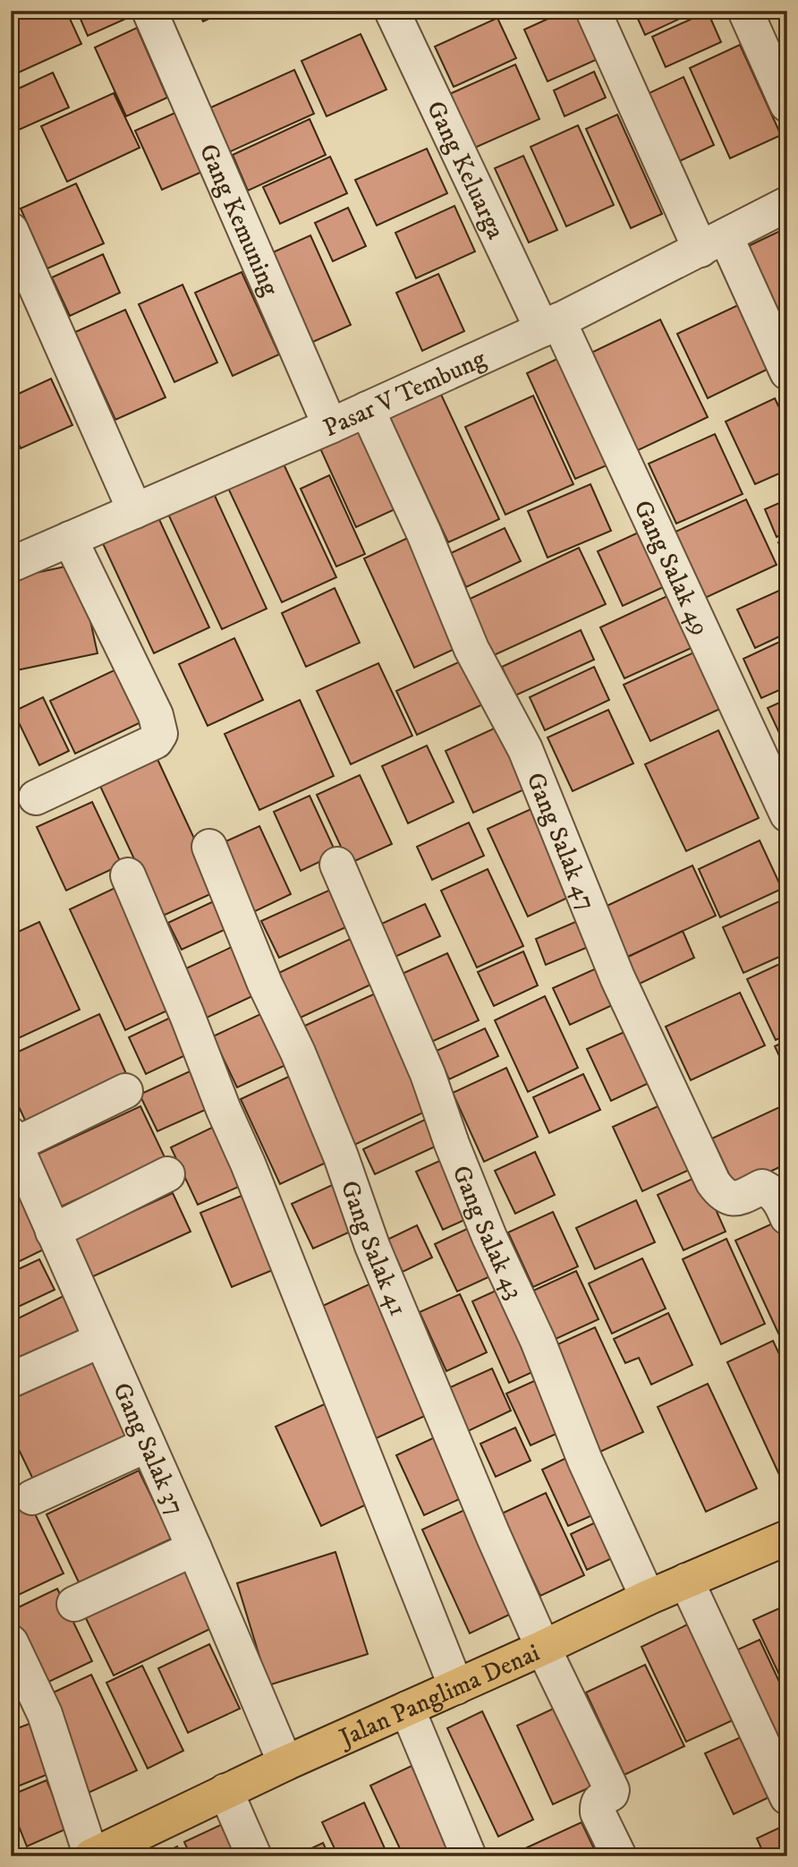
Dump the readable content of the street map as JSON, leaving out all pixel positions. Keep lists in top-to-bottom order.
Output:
{
  "streets": {
    "main road": ["Jalan Panglima Denai"],
    "street": [
      "Gang Keluarga",
      "Gang Kemuning",
      "Pasar V Tembung",
      "Gang Salak 49",
      "Gang Salak 47",
      "Gang Salak 43",
      "Gang Salak 41",
      "Gang Salak 37"
    ]
  },
  "crossings": [
    ["Gang Keluarga", "Pasar V Tembung"],
    ["Gang Keluarga", "Gang Salak 49"],
    ["Gang Kemuning", "Pasar V Tembung"],
    ["Pasar V Tembung", "Gang Salak 49"],
    ["Pasar V Tembung", "Gang Salak 47"],
    ["Gang Salak 43", "Jalan Panglima Denai"],
    ["Gang Salak 41", "Jalan Panglima Denai"],
    ["Gang Salak 37", "Jalan Panglima Denai"]
  ]
}
